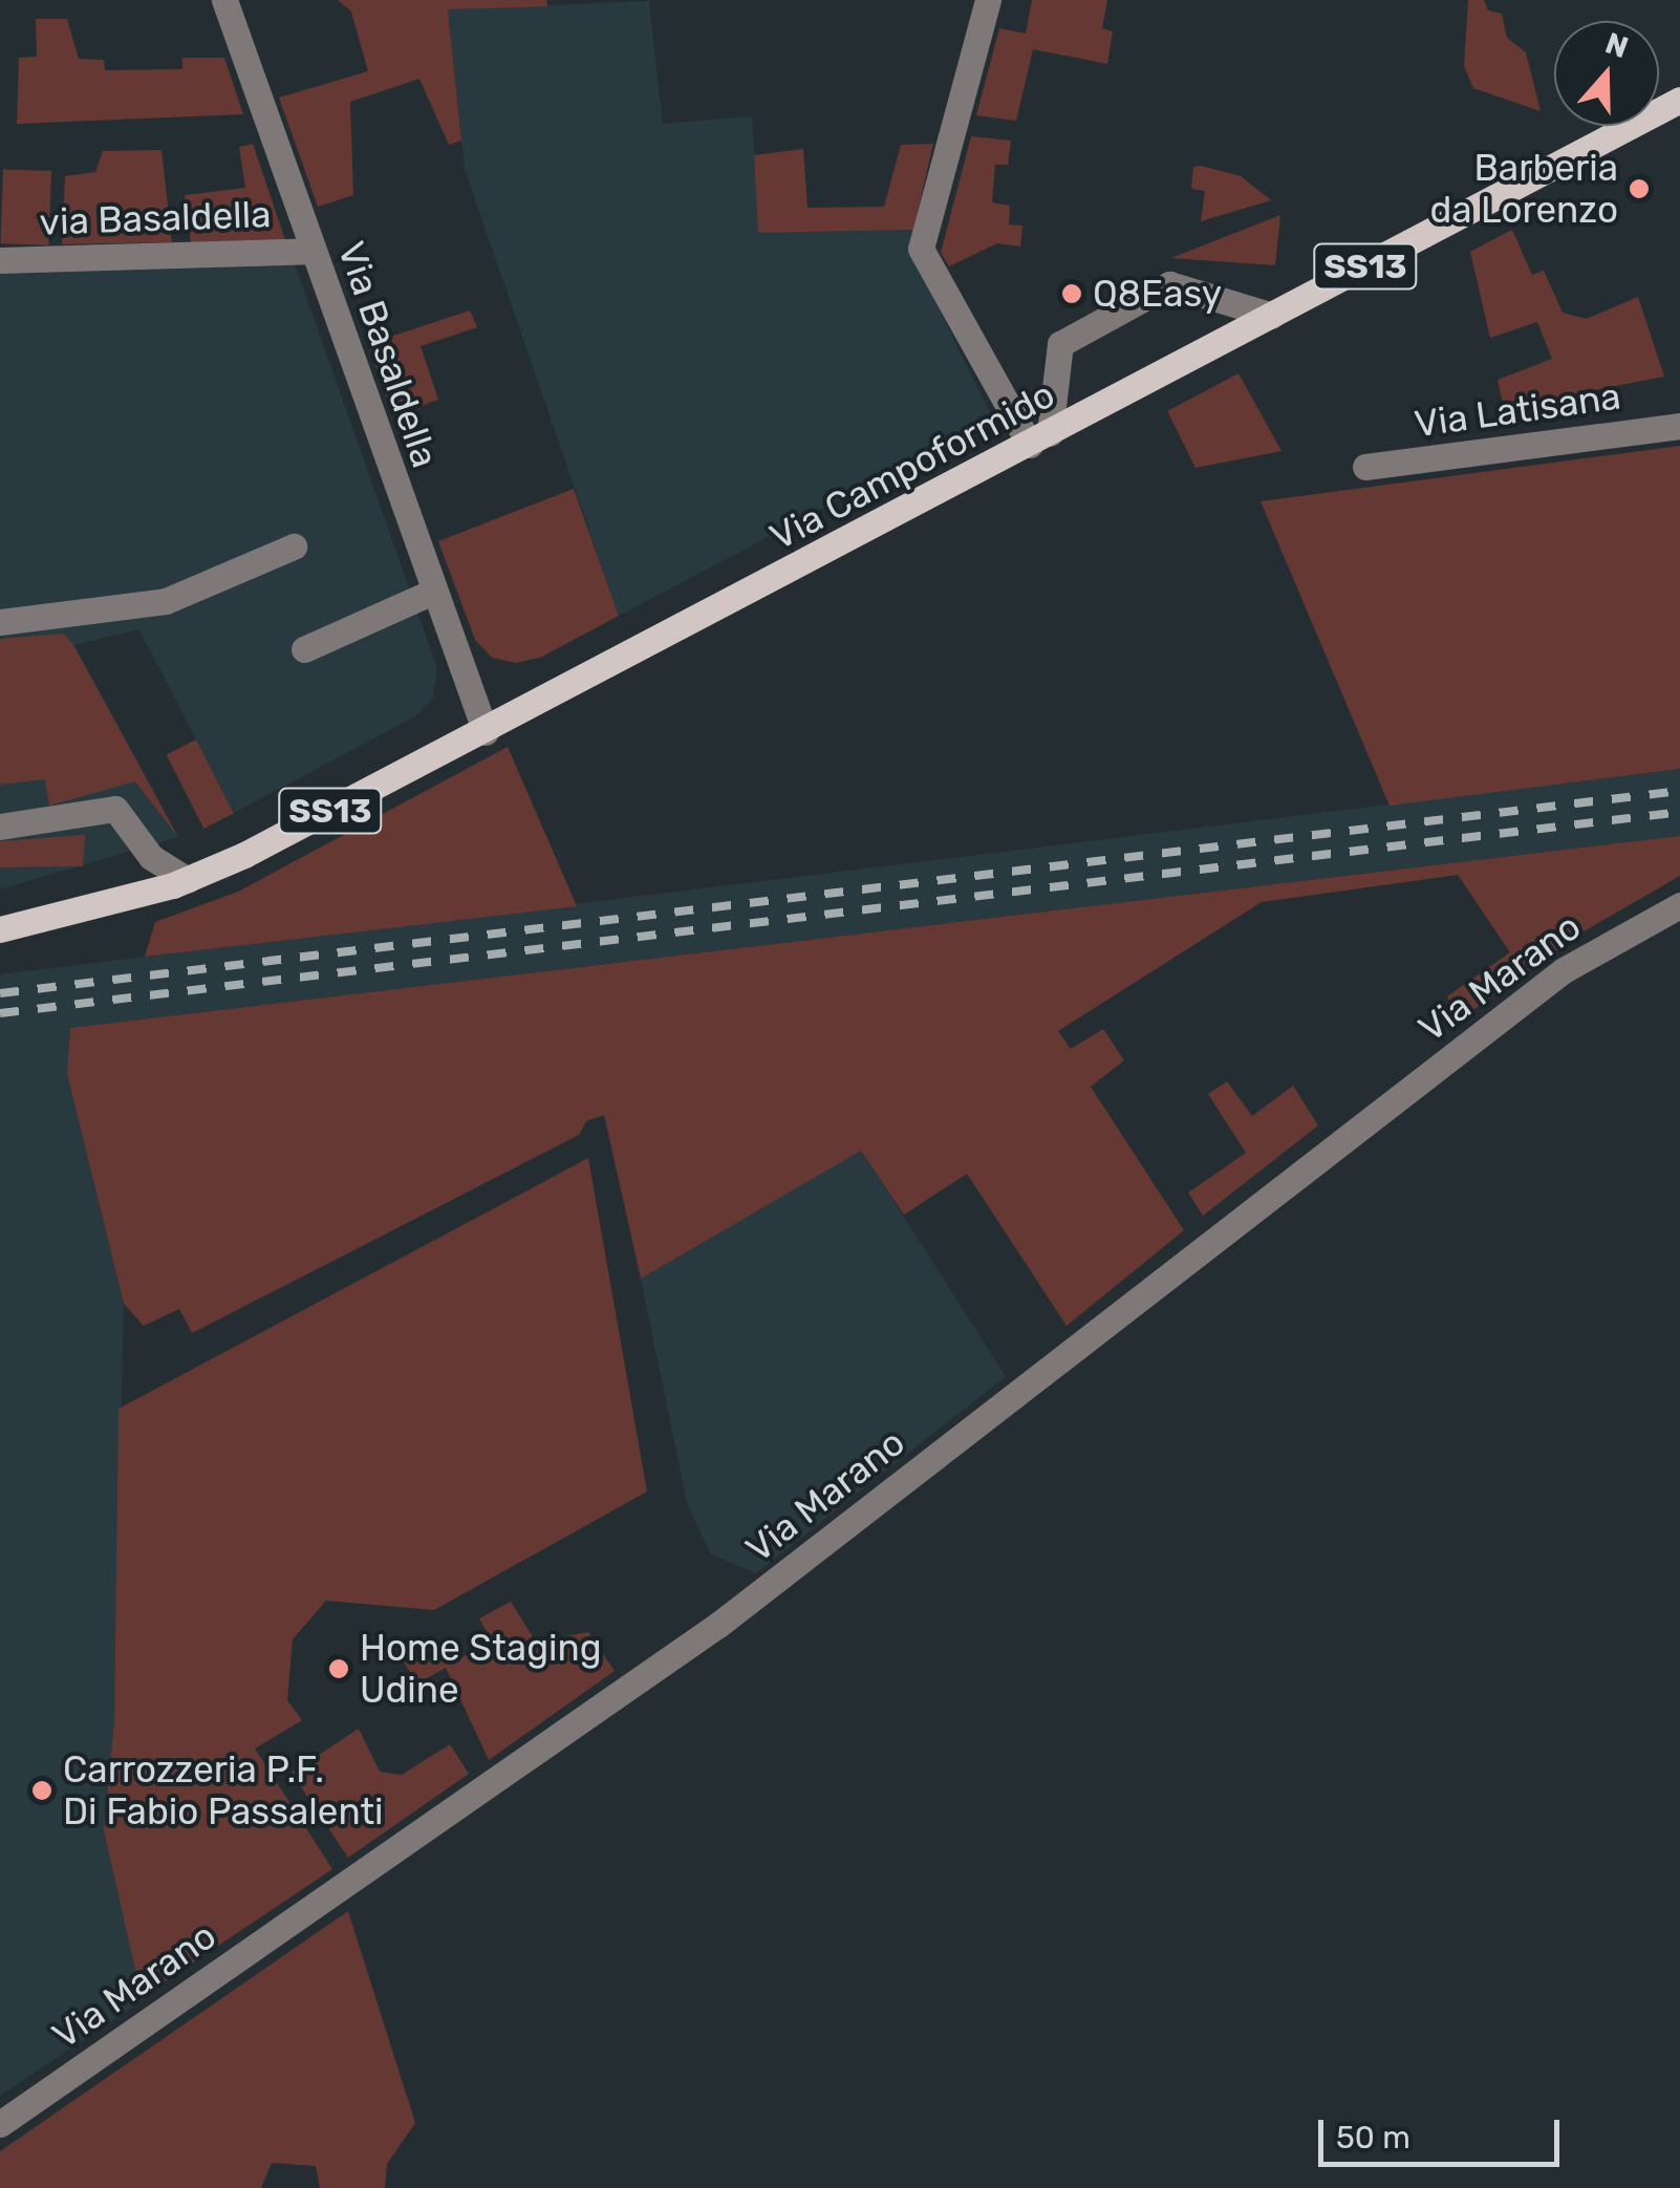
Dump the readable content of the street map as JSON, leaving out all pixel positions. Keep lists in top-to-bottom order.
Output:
{
  "streets": {
    "main road": ["SS13", "Via Campoformido"],
    "street": [
      "via Basaldella",
      "Via Basaldella",
      "Via Latisana",
      "Via Marano"
    ]
  },
  "crossings": [
    ["via Basaldella", "Via Basaldella"],
    ["SS13", "Via Campoformido"],
    ["Via Basaldella", "Via Campoformido"]
  ],
  "places": [
    "Barberia da Lorenzo",
    "Q8Easy",
    "Home Staging Udine",
    "Carrozzeria P.F. Di Fabio Passalenti"
  ],
  "scale_bar": "50 m",
  "north": "top"
}
